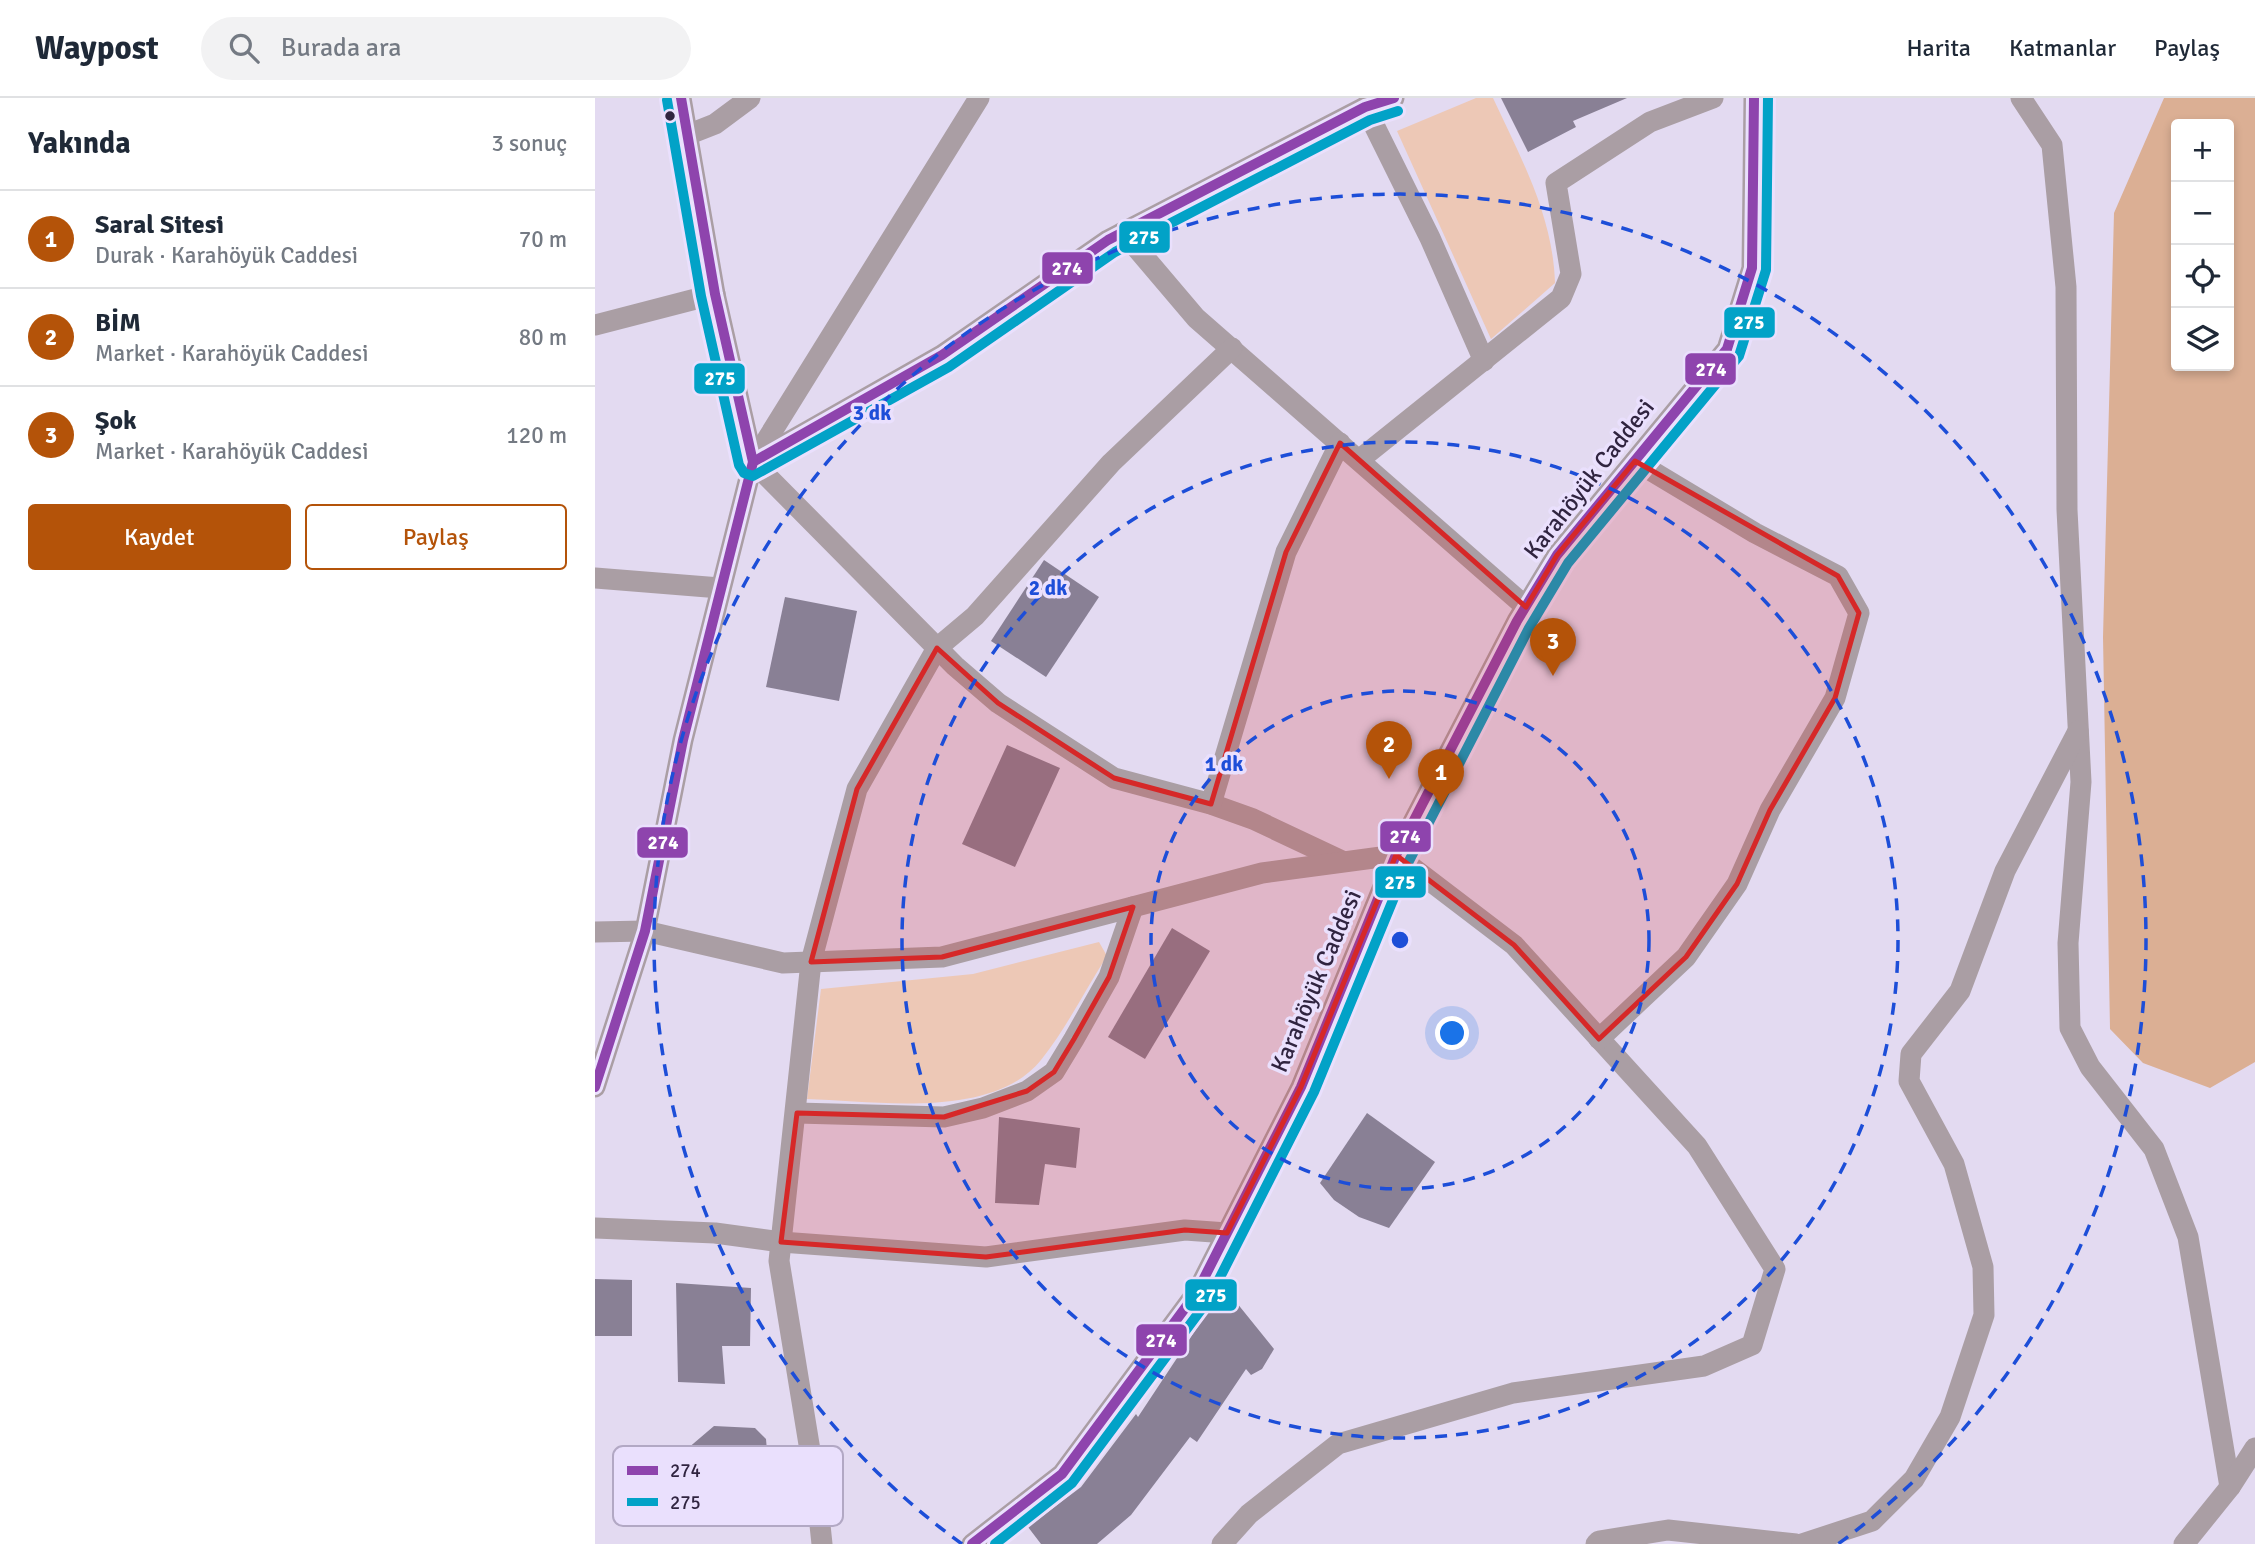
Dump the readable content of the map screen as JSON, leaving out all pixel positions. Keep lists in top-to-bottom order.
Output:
{
  "streets": {
    "street": ["Karahöyük Caddesi"]
  },
  "lines": ["transit line 274", "transit line 275"],
  "legend": ["274", "275"],
  "page": {
    "header": "Waypost",
    "search": "Burada ara",
    "nav": ["Harita", "Katmanlar", "Paylaş"],
    "heading": ["Yakında", "3 sonuç"],
    "map_buttons": ["+", "−"],
    "list": [
      {
        "mark": "1",
        "name": "Saral Sitesi",
        "note": "Durak · Karahöyük Caddesi",
        "value": "70 m"
      },
      {
        "mark": "2",
        "name": "BİM",
        "note": "Market · Karahöyük Caddesi",
        "value": "80 m"
      },
      {
        "mark": "3",
        "name": "Şok",
        "note": "Market · Karahöyük Caddesi",
        "value": "120 m"
      }
    ],
    "buttons": ["Kaydet", "Paylaş"],
    "pins": ["3", "2", "1"]
  },
  "rings": ["3 dk", "2 dk", "1 dk"]
}
